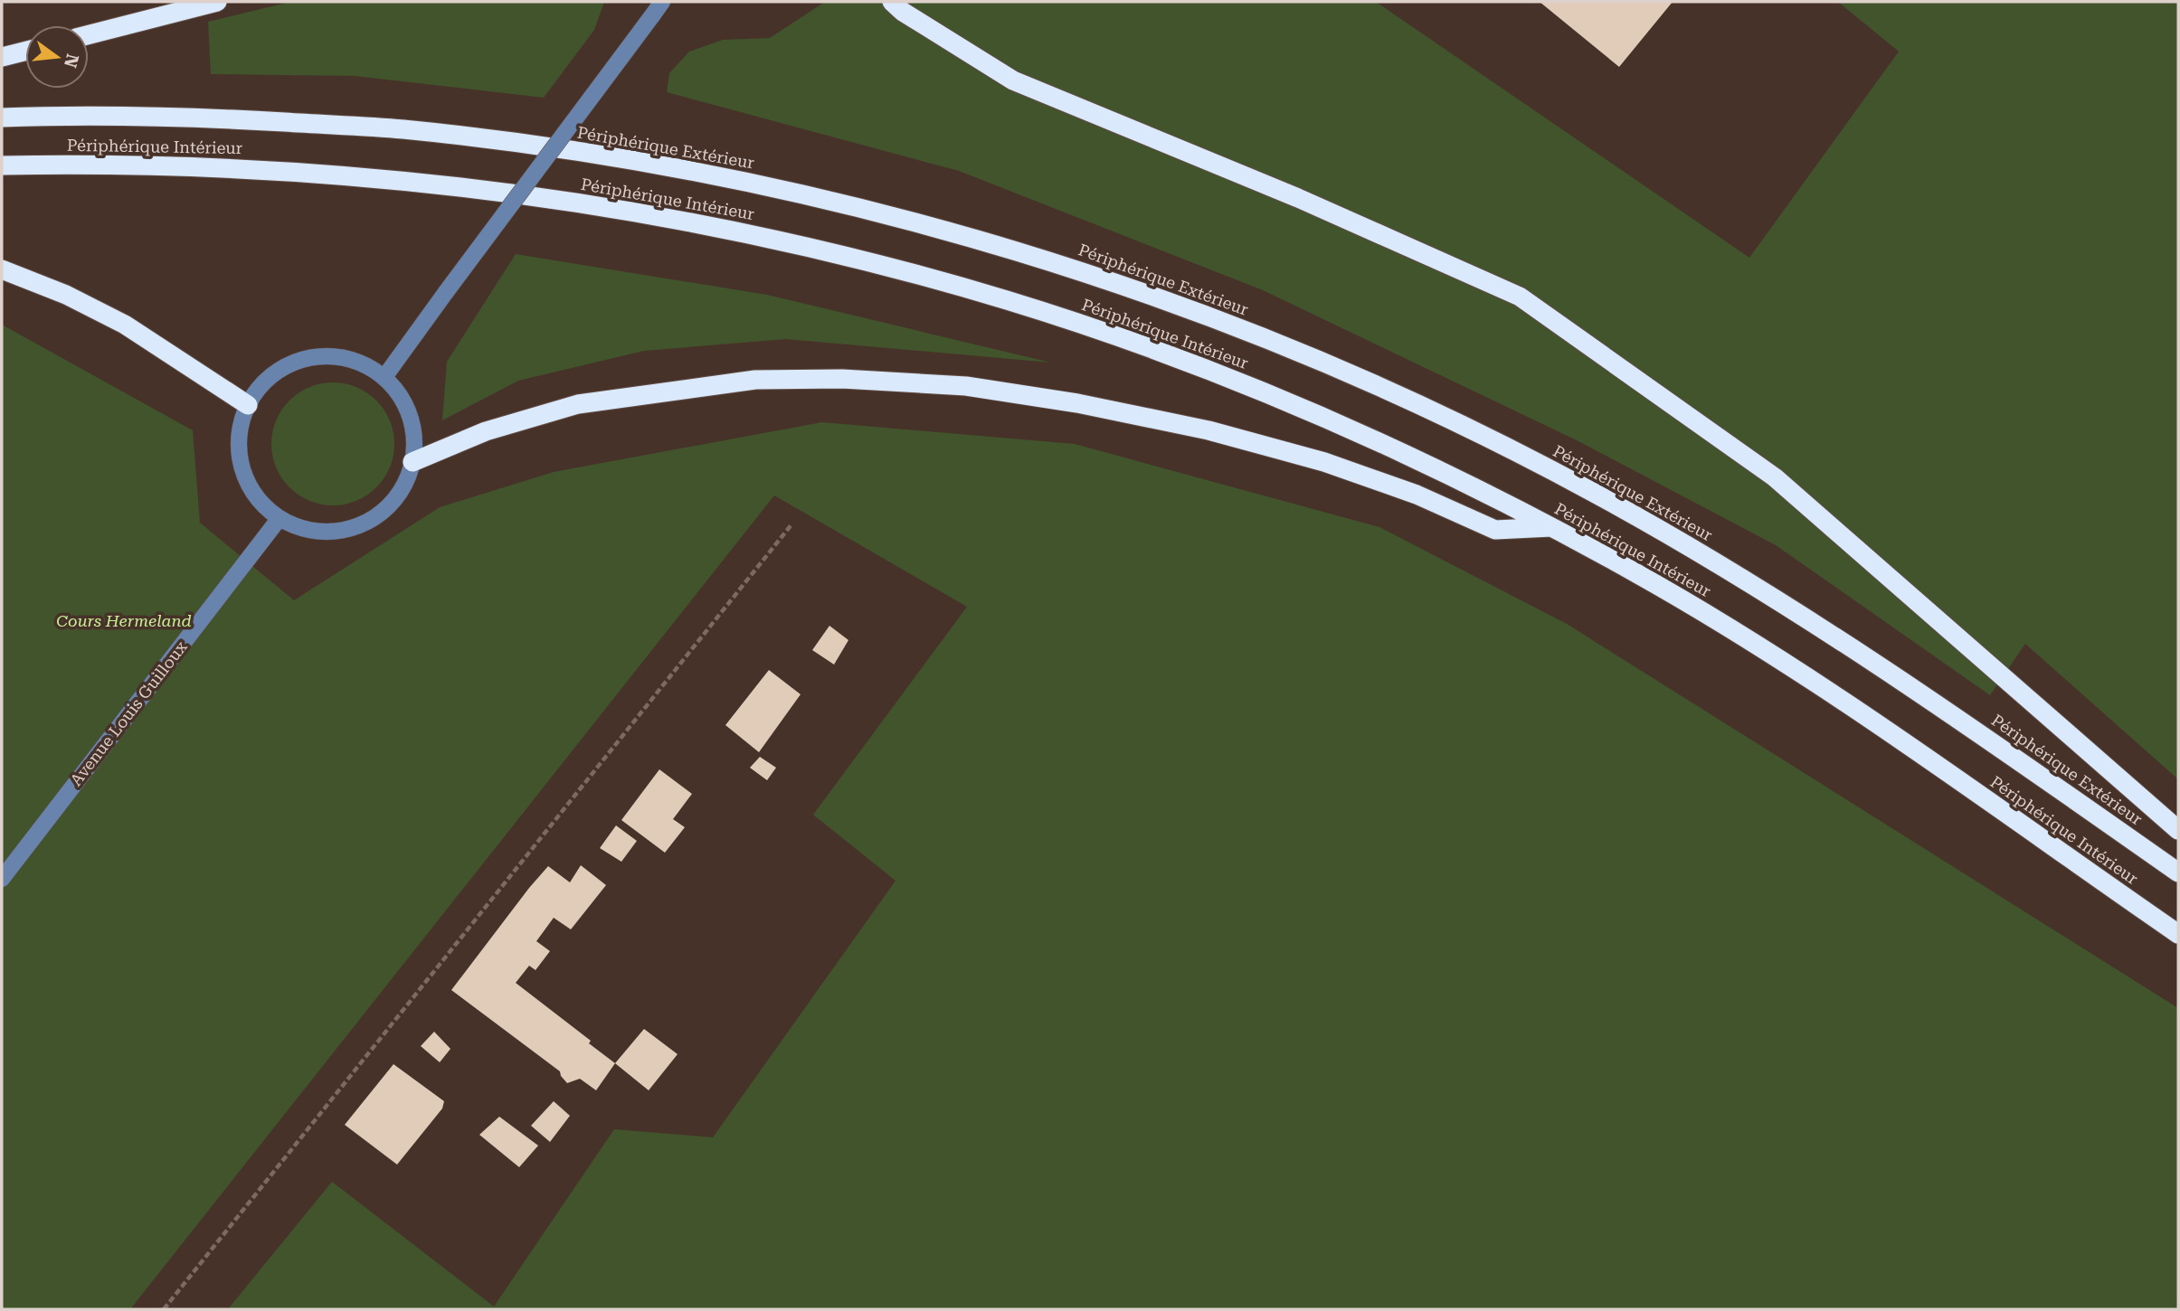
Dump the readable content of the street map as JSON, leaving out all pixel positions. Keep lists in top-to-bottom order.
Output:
{
  "streets": {
    "highway": ["Périphérique Intérieur", "Périphérique Extérieur"],
    "street": ["Avenue Louis Guilloux"]
  },
  "parks": ["Cours Hermeland"],
  "north": "right"
}
